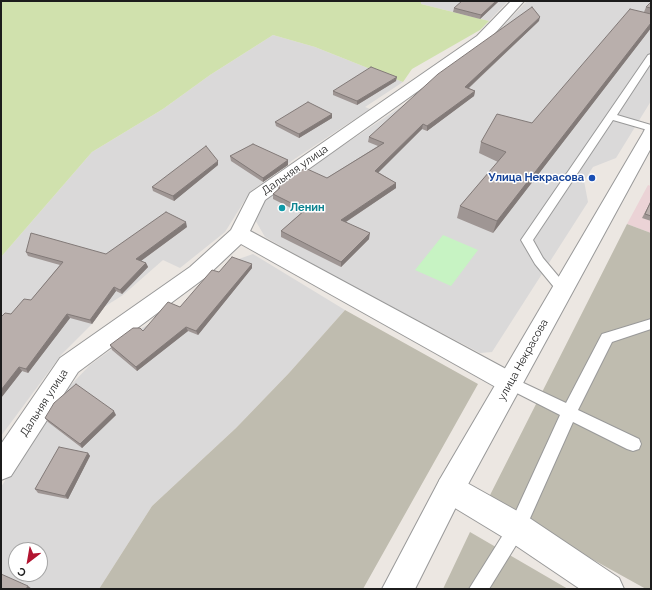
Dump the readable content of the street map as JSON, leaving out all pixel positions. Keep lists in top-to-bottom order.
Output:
{
  "streets": {
    "street": ["Дальняя улица", "улица Некрасова"]
  },
  "places": ["Улица Некрасова", "Ленин"],
  "north": "bottom left"
}
